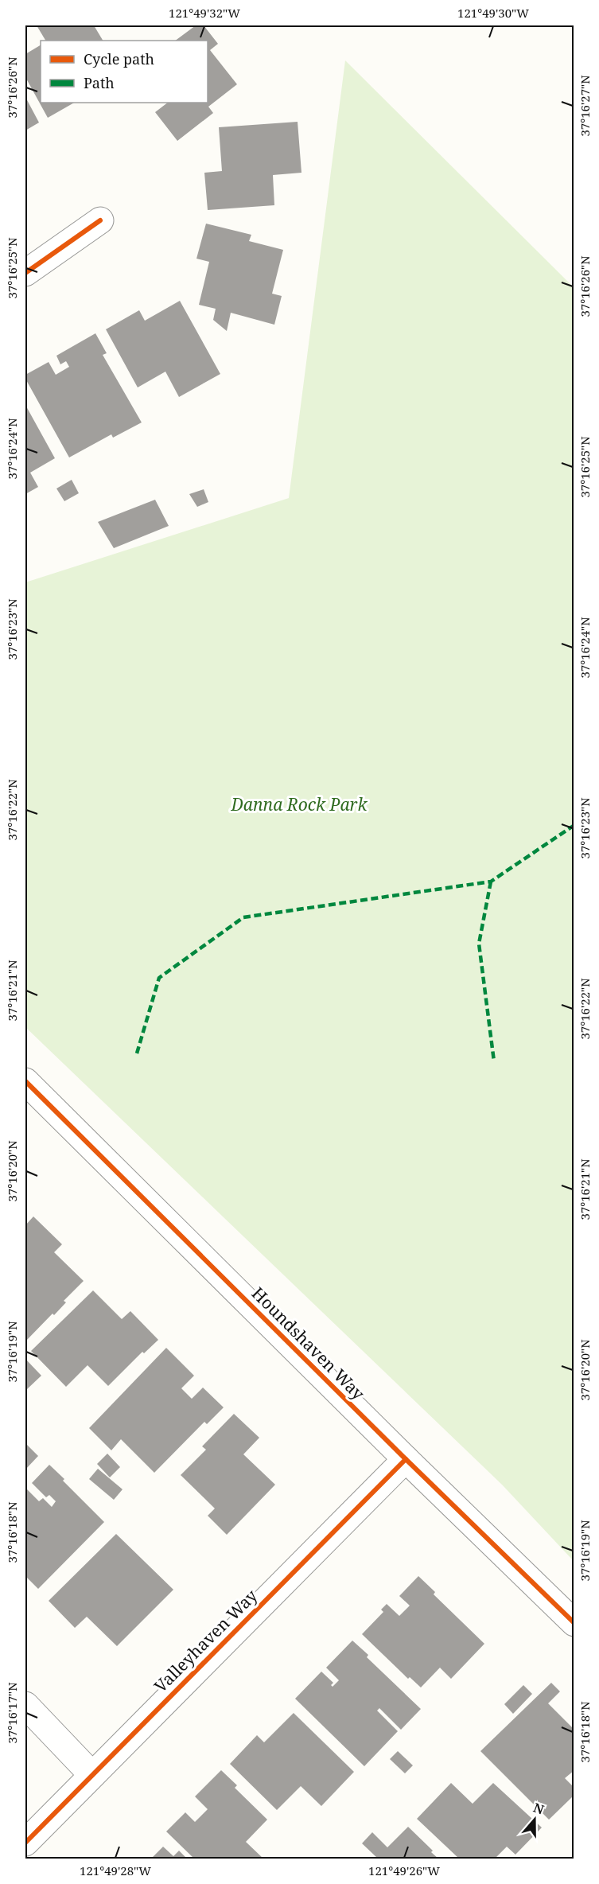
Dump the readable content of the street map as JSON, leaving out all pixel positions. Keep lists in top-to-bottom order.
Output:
{
  "streets": {
    "street": ["Houndshaven Way", "Valleyhaven Way"]
  },
  "crossings": [
    ["Houndshaven Way", "Valleyhaven Way"]
  ],
  "parks": ["Danna Rock Park"],
  "legend": ["Cycle path", "Path"],
  "north": "top",
  "coordinates": [
    "121°49'32\"W",
    "121°49'30\"W",
    "37°16'26\"N",
    "37°16'27\"N",
    "37°16'25\"N",
    "37°16'24\"N",
    "37°16'23\"N",
    "37°16'22\"N",
    "37°16'21\"N",
    "37°16'20\"N",
    "37°16'19\"N",
    "37°16'18\"N",
    "37°16'17\"N",
    "121°49'28\"W",
    "121°49'26\"W"
  ]
}
